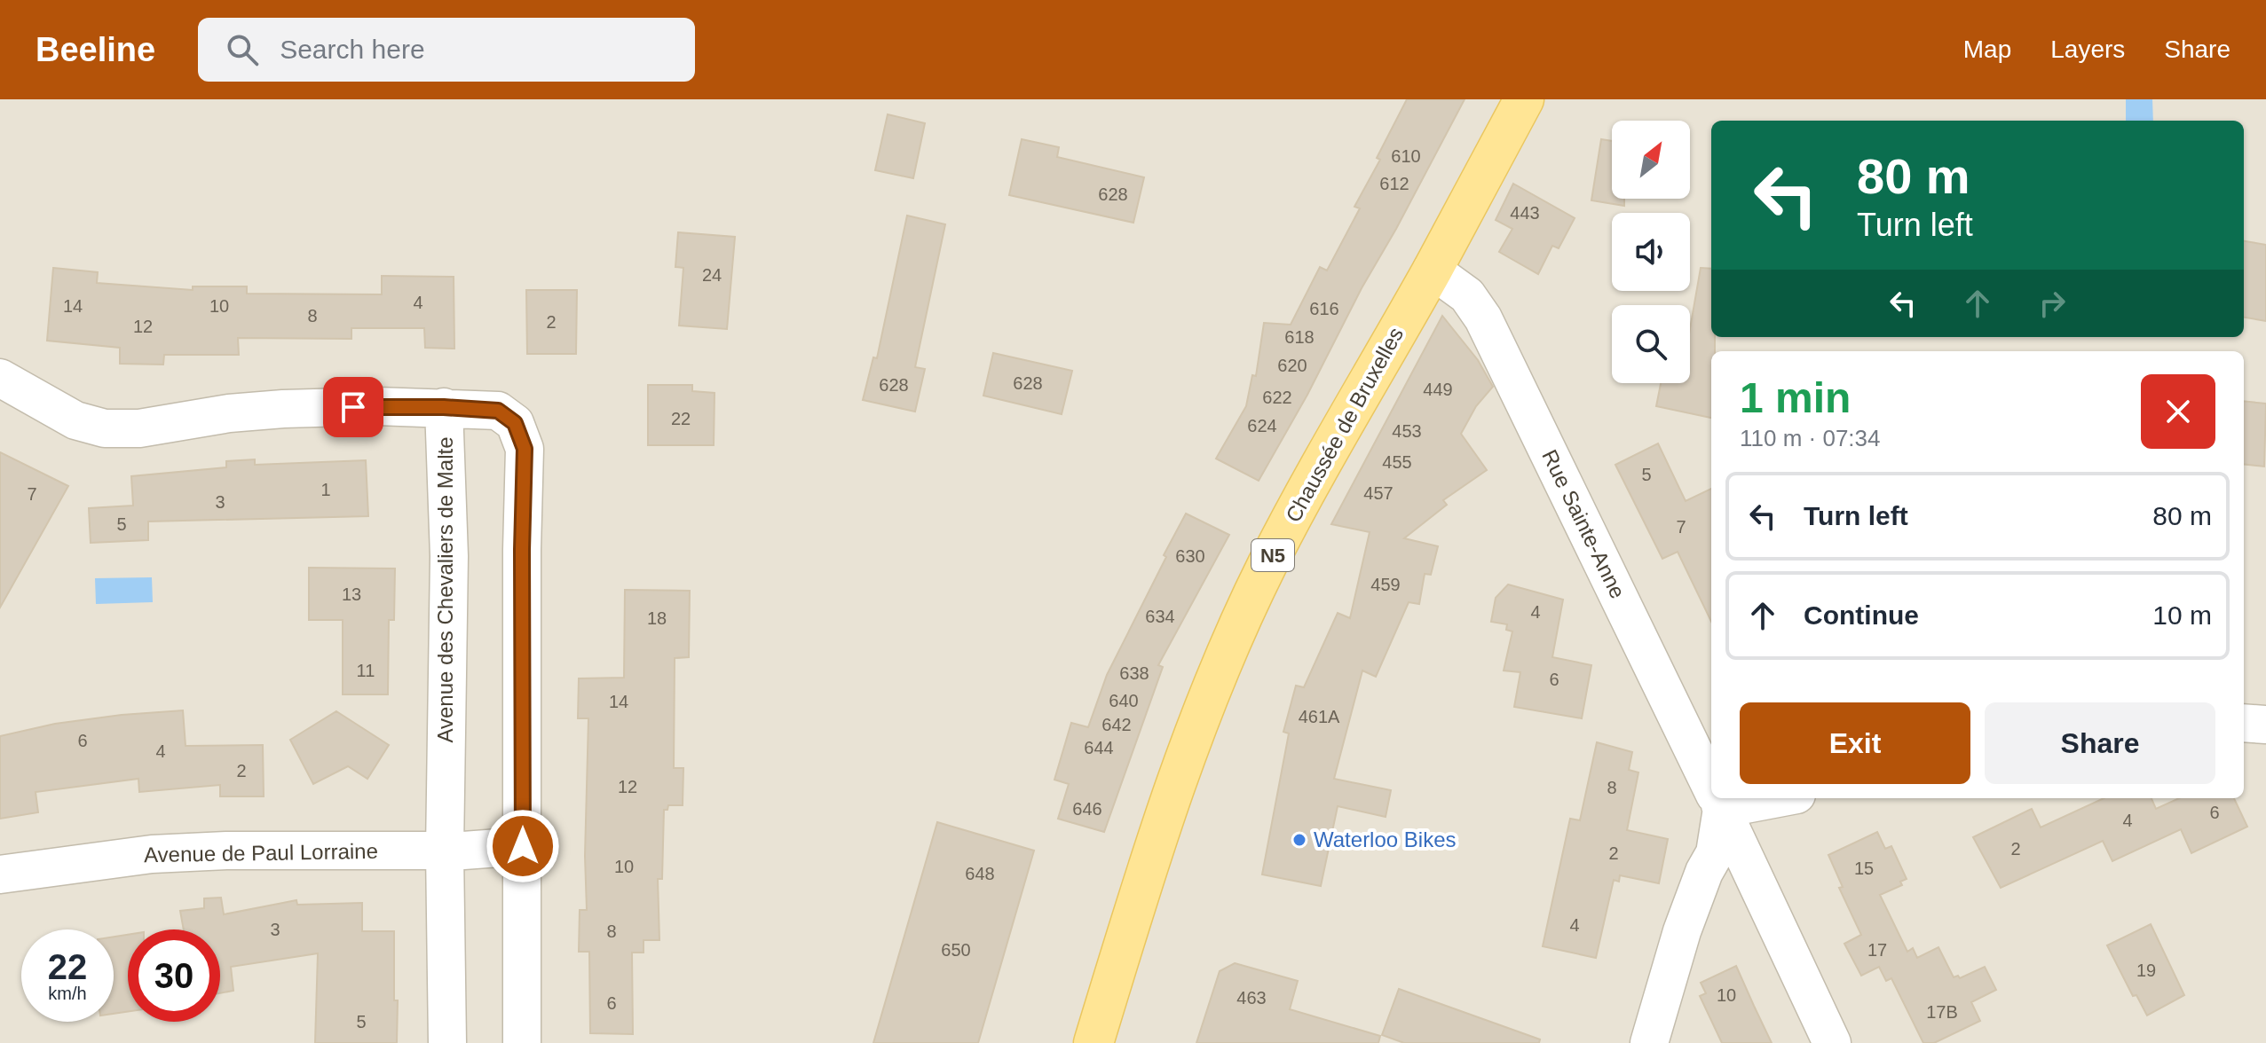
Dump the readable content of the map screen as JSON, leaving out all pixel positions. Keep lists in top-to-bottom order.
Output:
{
  "streets": {
    "main road": ["Chaussée de Bruxelles", "N5"],
    "street": ["Rue Sainte-Anne", "Avenue des Chevaliers de Malte", "Avenue de Paul Lorraine"]
  },
  "crossings": [
    ["Chaussée de Bruxelles", "Rue Sainte-Anne"],
    ["Avenue des Chevaliers de Malte", "Avenue de Paul Lorraine"]
  ],
  "places": ["Waterloo Bikes"],
  "house_numbers": [
    "610",
    "612",
    "628",
    "443",
    "24",
    "4",
    "14",
    "10",
    "616",
    "8",
    "2",
    "12",
    "618",
    "620",
    "628",
    "628",
    "449",
    "622",
    "22",
    "624",
    "453",
    "455",
    "5",
    "1",
    "457",
    "7",
    "3",
    "5",
    "7",
    "630",
    "459",
    "13",
    "4",
    "634",
    "18",
    "11",
    "638",
    "6",
    "640",
    "14",
    "461A",
    "642",
    "6",
    "644",
    "4",
    "2",
    "12",
    "8",
    "646",
    "6",
    "4",
    "2",
    "2",
    "10",
    "15",
    "648",
    "4",
    "3",
    "8",
    "650",
    "17",
    "19",
    "10",
    "463",
    "6",
    "17B",
    "5"
  ],
  "north": "top right",
  "page": {
    "header": "Beeline",
    "search": "Search here",
    "nav": ["Map", "Layers", "Share"],
    "turn": ["80 m", "Turn left"],
    "heading": ["1 min", "110 m · 07:34"],
    "list": [
      {
        "name": "Turn left",
        "value": "80 m"
      },
      {
        "name": "Continue",
        "value": "10 m"
      }
    ],
    "buttons": ["Exit", "Share"],
    "speed": "22 km/h",
    "limit": "30"
  }
}
